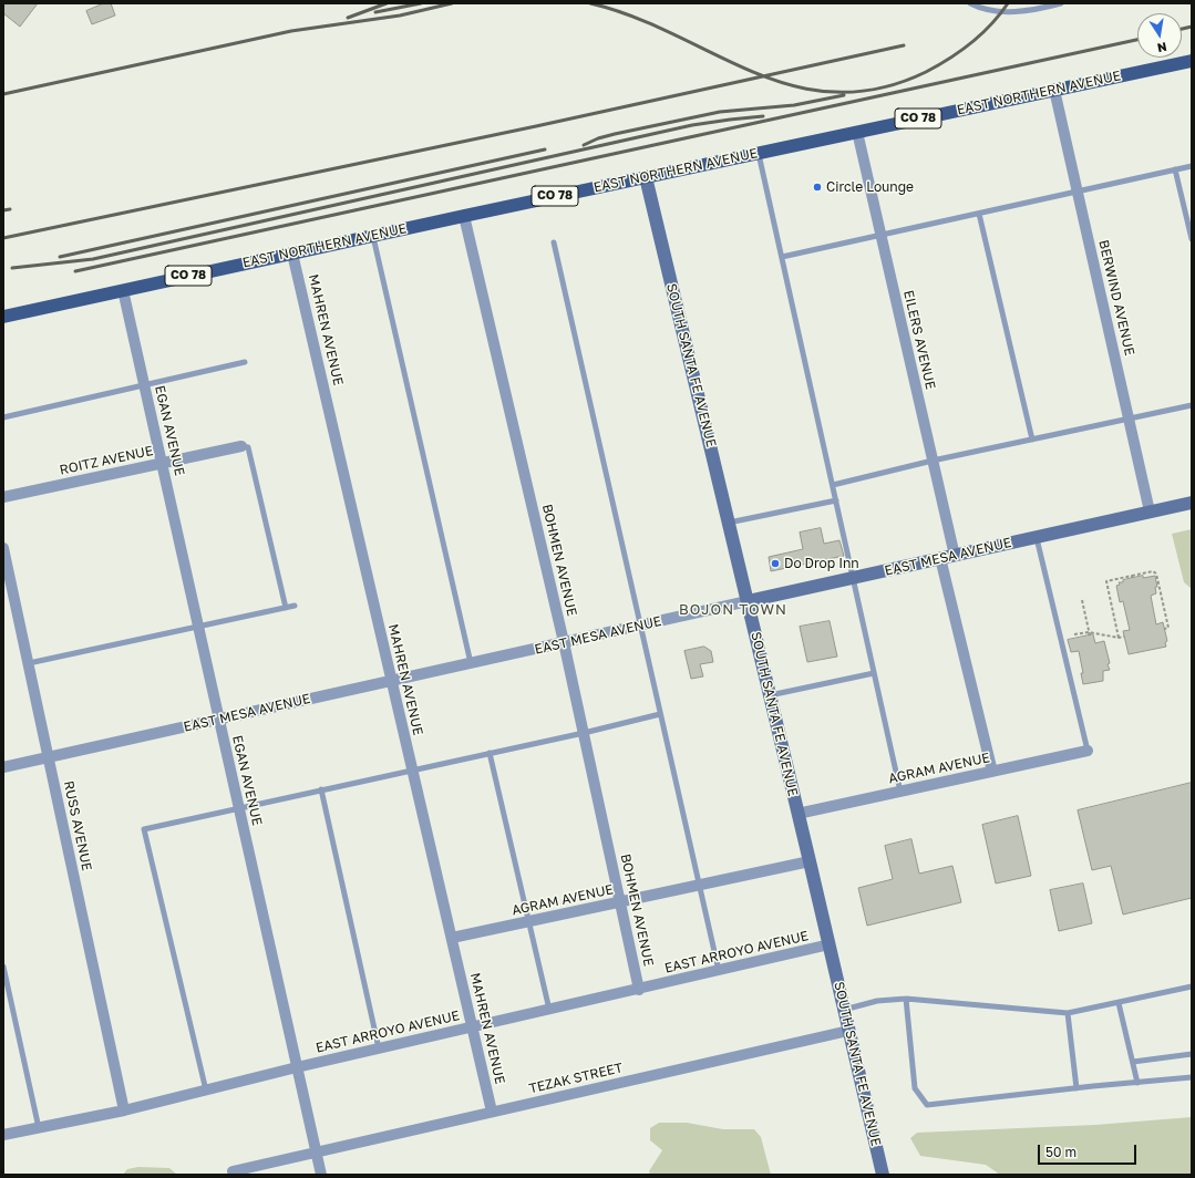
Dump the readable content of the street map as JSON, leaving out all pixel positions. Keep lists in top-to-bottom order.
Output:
{
  "streets": {
    "main road": ["EAST NORTHERN AVENUE", "CO 78"],
    "street": [
      "BERWIND AVENUE",
      "MAHREN AVENUE",
      "EILERS AVENUE",
      "SOUTH SANTA FE AVENUE",
      "EGAN AVENUE",
      "ROITZ AVENUE",
      "EAST MESA AVENUE",
      "BOHMEN AVENUE",
      "AGRAM AVENUE",
      "RUSS AVENUE",
      "EAST ARROYO AVENUE",
      "TEZAK STREET"
    ]
  },
  "crossings": [
    ["EAST NORTHERN AVENUE", "BERWIND AVENUE"],
    ["EAST NORTHERN AVENUE", "MAHREN AVENUE"],
    ["EAST NORTHERN AVENUE", "EILERS AVENUE"],
    ["EAST NORTHERN AVENUE", "SOUTH SANTA FE AVENUE"],
    ["EAST NORTHERN AVENUE", "EGAN AVENUE"],
    ["EAST NORTHERN AVENUE", "BOHMEN AVENUE"],
    ["BERWIND AVENUE", "EAST MESA AVENUE"],
    ["MAHREN AVENUE", "EAST MESA AVENUE"],
    ["MAHREN AVENUE", "AGRAM AVENUE"],
    ["MAHREN AVENUE", "EAST ARROYO AVENUE"],
    ["MAHREN AVENUE", "TEZAK STREET"],
    ["EILERS AVENUE", "EAST MESA AVENUE"],
    ["SOUTH SANTA FE AVENUE", "EAST MESA AVENUE"],
    ["SOUTH SANTA FE AVENUE", "AGRAM AVENUE"],
    ["SOUTH SANTA FE AVENUE", "EAST ARROYO AVENUE"],
    ["SOUTH SANTA FE AVENUE", "TEZAK STREET"],
    ["EGAN AVENUE", "ROITZ AVENUE"],
    ["EGAN AVENUE", "EAST MESA AVENUE"],
    ["EGAN AVENUE", "EAST ARROYO AVENUE"],
    ["EGAN AVENUE", "TEZAK STREET"],
    ["EAST MESA AVENUE", "BOHMEN AVENUE"],
    ["EAST MESA AVENUE", "RUSS AVENUE"],
    ["BOHMEN AVENUE", "AGRAM AVENUE"],
    ["BOHMEN AVENUE", "EAST ARROYO AVENUE"],
    ["RUSS AVENUE", "EAST ARROYO AVENUE"]
  ],
  "districts": ["BOJON TOWN"],
  "places": ["Circle Lounge", "Do Drop Inn"],
  "scale_bar": "50 m",
  "north": "bottom"
}
